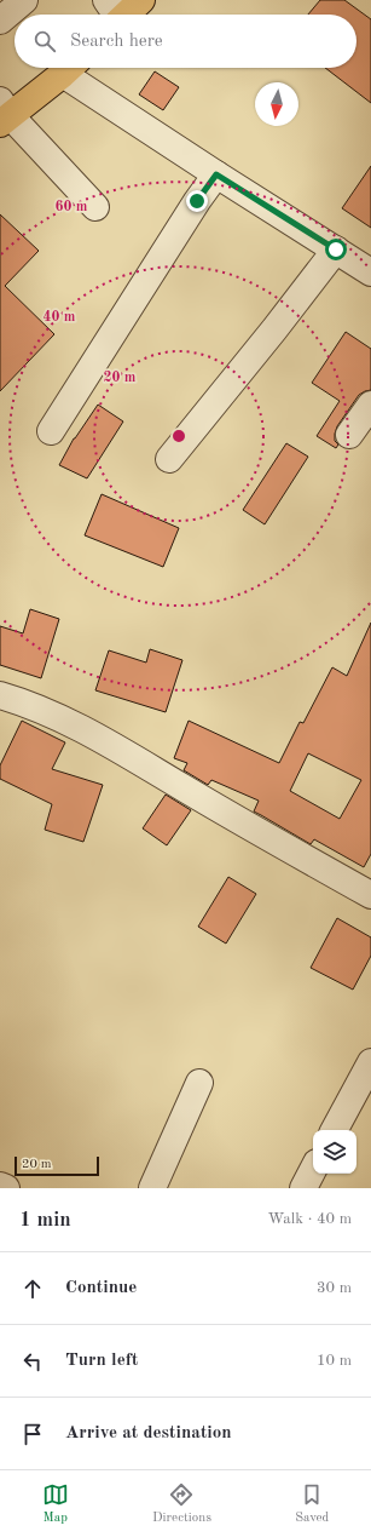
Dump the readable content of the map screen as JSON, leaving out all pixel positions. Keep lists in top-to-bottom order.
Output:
{
  "scale_bar": "20 m",
  "north": "bottom",
  "page": {
    "search": "Search here",
    "scale": "20 m",
    "heading": ["1 min", "Walk · 40 m"],
    "list": [
      ["Continue", "30 m"],
      ["Turn left", "10 m"],
      "Arrive at destination"
    ],
    "nav": ["Map", "Directions", "Saved"]
  },
  "rings": ["60 m", "40 m", "20 m"]
}
